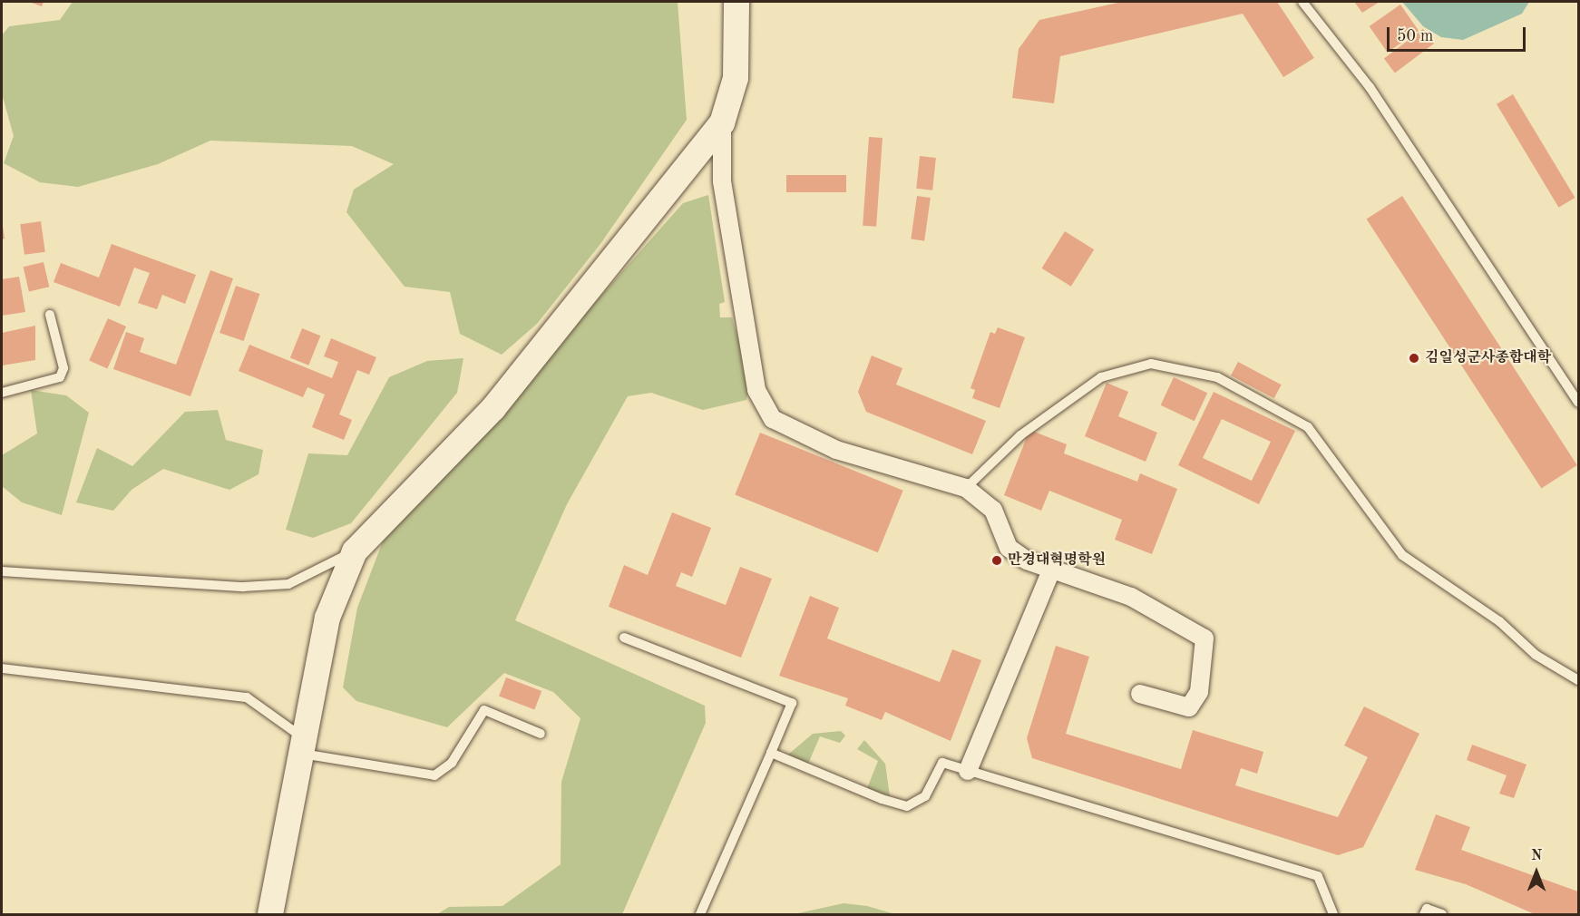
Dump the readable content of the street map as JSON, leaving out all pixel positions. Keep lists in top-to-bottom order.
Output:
{
  "places": ["김일성군사종합대학", "만경대혁명학원"],
  "scale_bar": "50 m",
  "north": "top"
}
